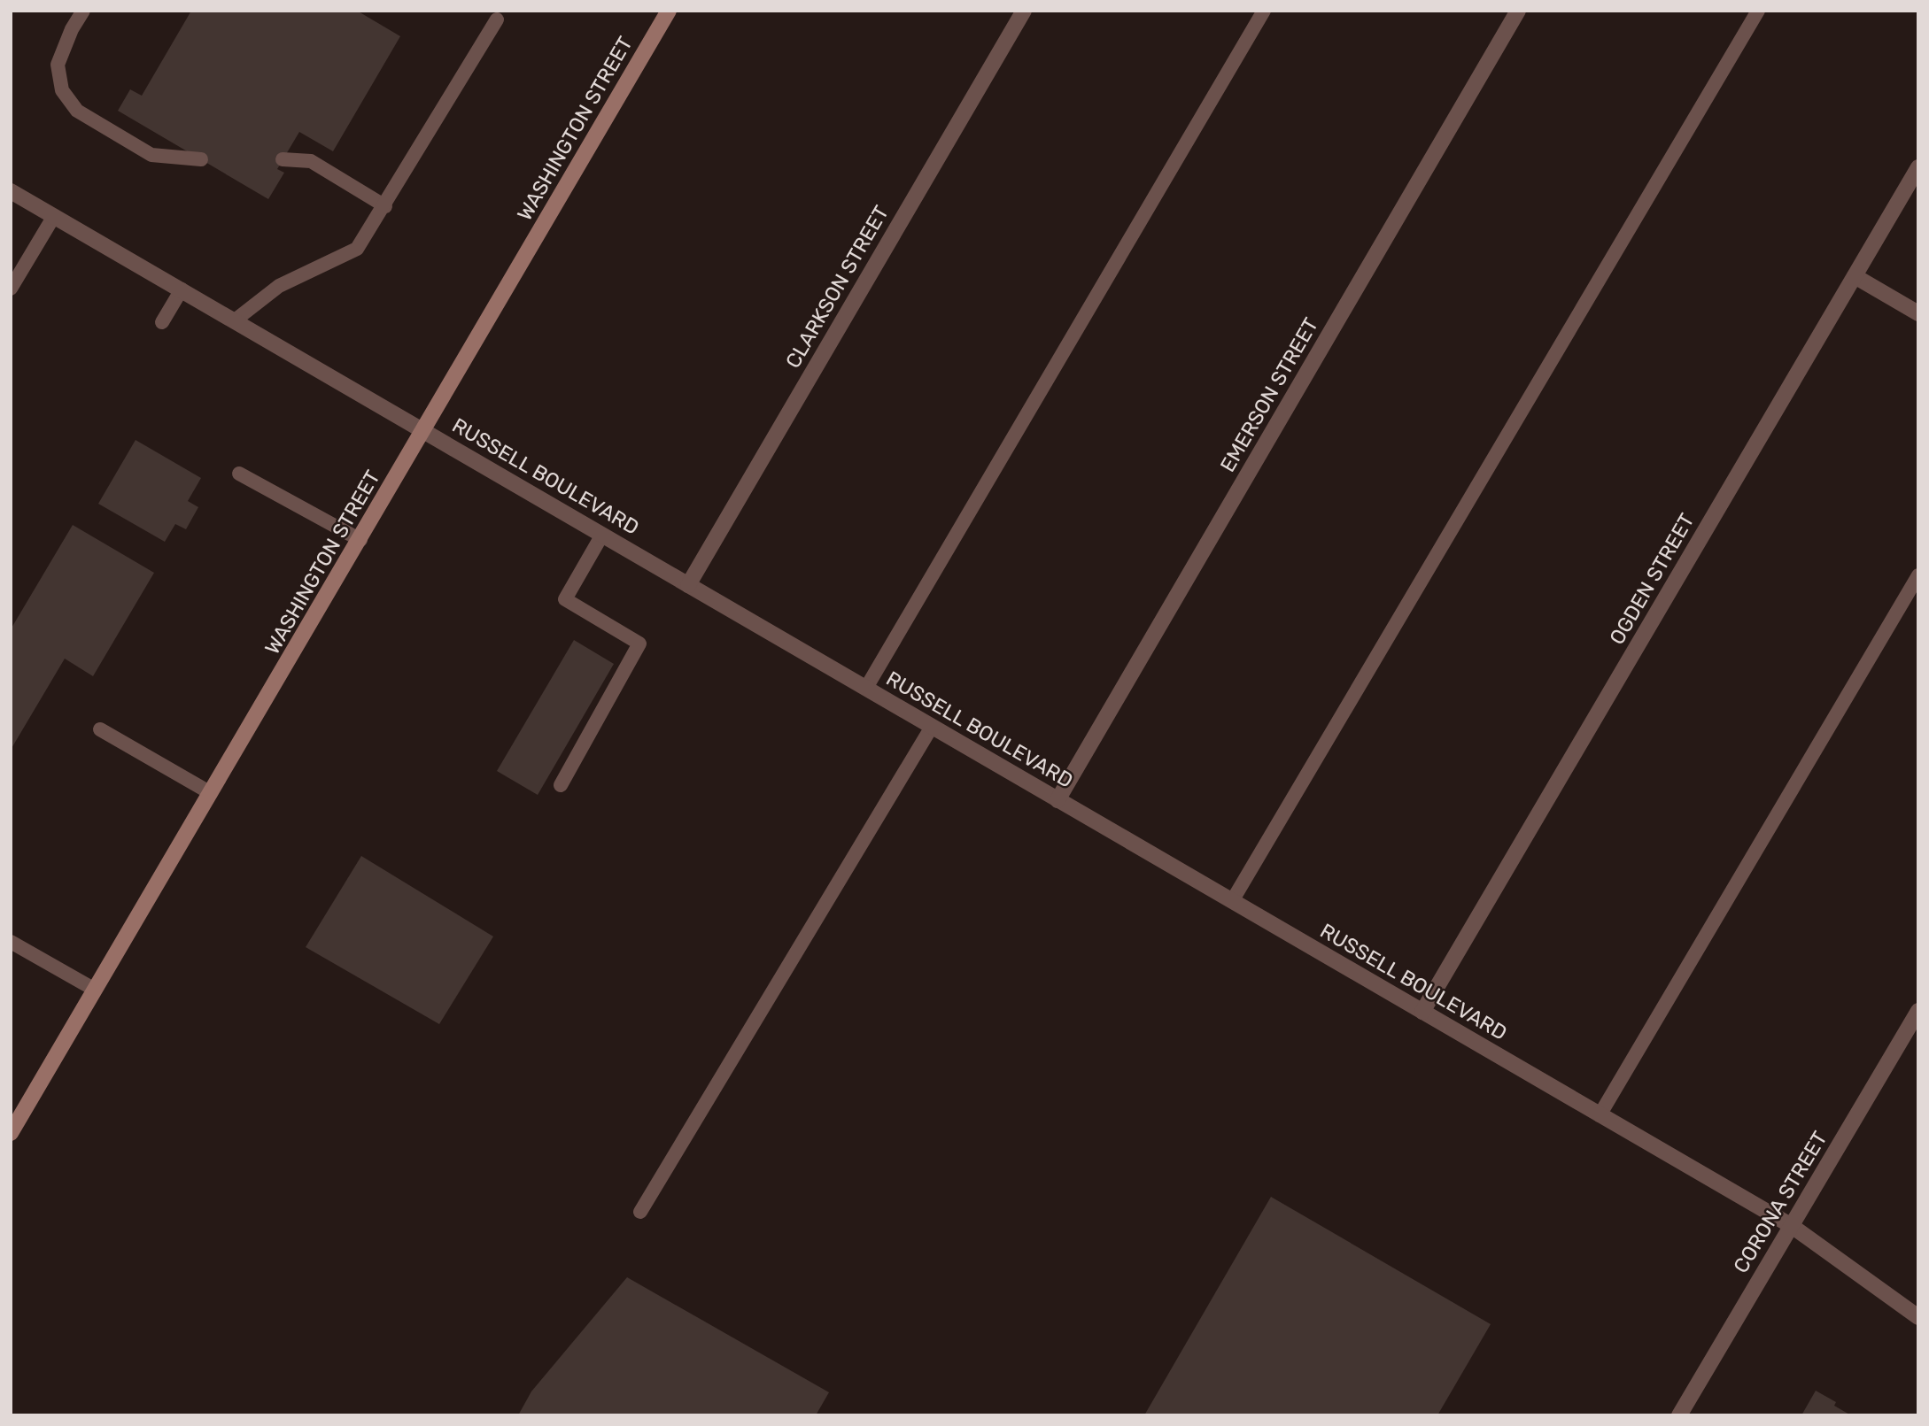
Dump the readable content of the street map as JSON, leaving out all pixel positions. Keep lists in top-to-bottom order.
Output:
{
  "streets": {
    "main road": ["WASHINGTON STREET"],
    "street": [
      "CLARKSON STREET",
      "EMERSON STREET",
      "RUSSELL BOULEVARD",
      "OGDEN STREET",
      "CORONA STREET"
    ]
  },
  "crossings": [
    ["WASHINGTON STREET", "RUSSELL BOULEVARD"],
    ["CLARKSON STREET", "RUSSELL BOULEVARD"],
    ["EMERSON STREET", "RUSSELL BOULEVARD"],
    ["RUSSELL BOULEVARD", "OGDEN STREET"],
    ["RUSSELL BOULEVARD", "CORONA STREET"]
  ]
}
